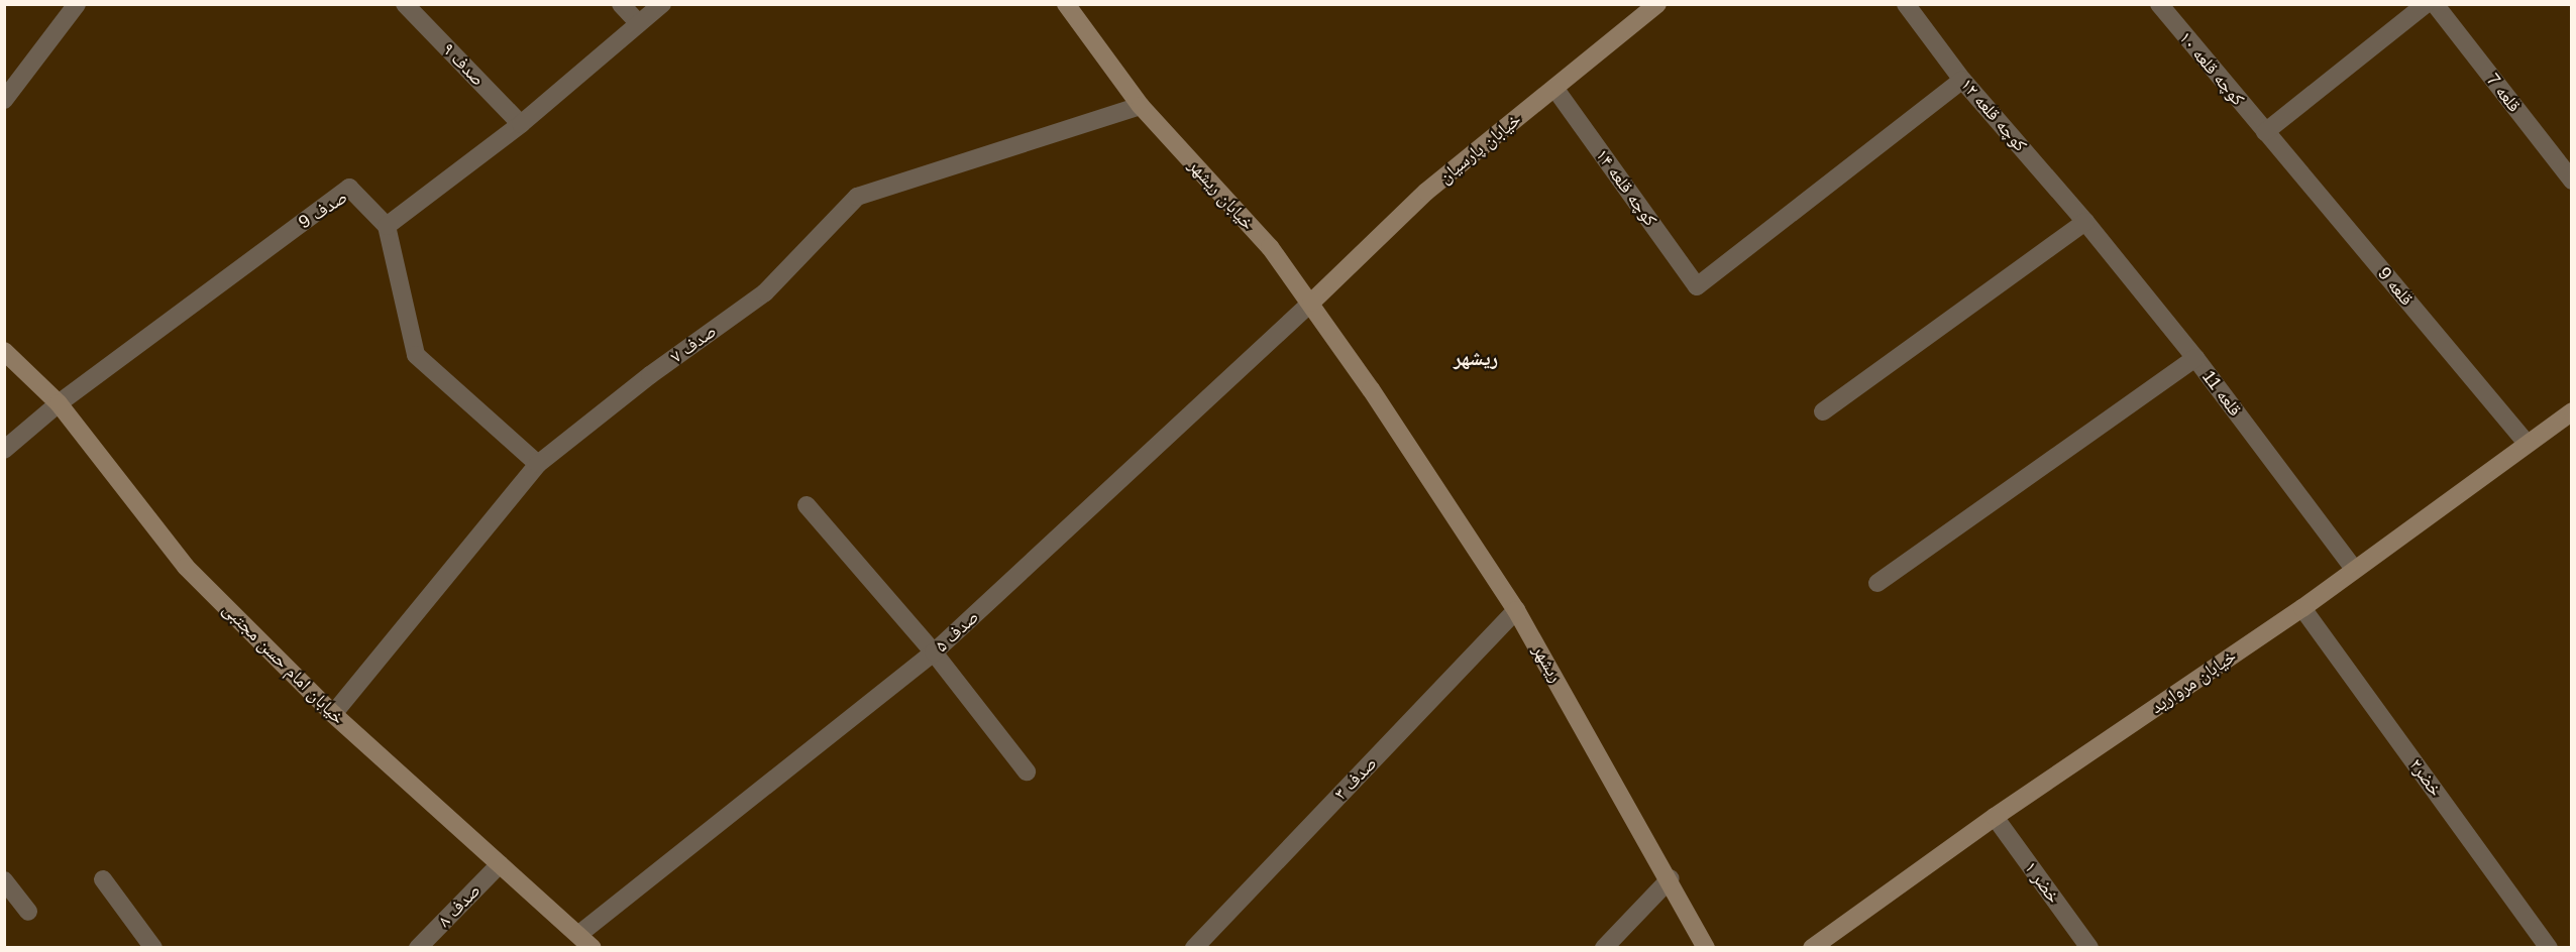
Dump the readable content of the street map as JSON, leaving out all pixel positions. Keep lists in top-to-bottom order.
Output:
{
  "streets": {
    "street": [
      "صدف ۹",
      "کوچه قلعه ۱۰",
      "قلعه 7",
      "کوچه قلعه ۱۲",
      "خیابان پارسیان",
      "کوچه قلعه ۱۴",
      "خیابان ریشهر",
      "صدف 9",
      "قلعه 9",
      "صدف ۷",
      "قلعه 11",
      "صدف ۵",
      "خیابان امام حسن مجتبی",
      "ریشهر",
      "خیابان مروارید",
      "خضر۲",
      "صدف ۳",
      "خضر ۱",
      "صدف ۸"
    ]
  },
  "crossings": [
    ["کوچه قلعه ۱۰", "قلعه 9"],
    ["کوچه قلعه ۱۲", "کوچه قلعه ۱۴"],
    ["کوچه قلعه ۱۲", "قلعه 11"],
    ["خیابان پارسیان", "کوچه قلعه ۱۴"],
    ["خیابان پارسیان", "خیابان ریشهر"],
    ["خیابان پارسیان", "صدف ۵"],
    ["خیابان ریشهر", "صدف ۷"],
    ["خیابان ریشهر", "صدف ۵"],
    ["خیابان ریشهر", "ریشهر"],
    ["صدف 9", "خیابان امام حسن مجتبی"],
    ["قلعه 9", "خیابان مروارید"],
    ["صدف ۷", "خیابان امام حسن مجتبی"],
    ["قلعه 11", "خیابان مروارید"],
    ["صدف ۵", "خیابان امام حسن مجتبی"],
    ["خیابان امام حسن مجتبی", "صدف ۸"],
    ["ریشهر", "صدف ۳"],
    ["خیابان مروارید", "خضر۲"],
    ["خیابان مروارید", "خضر ۱"]
  ],
  "districts": ["ریشهر"]
}
